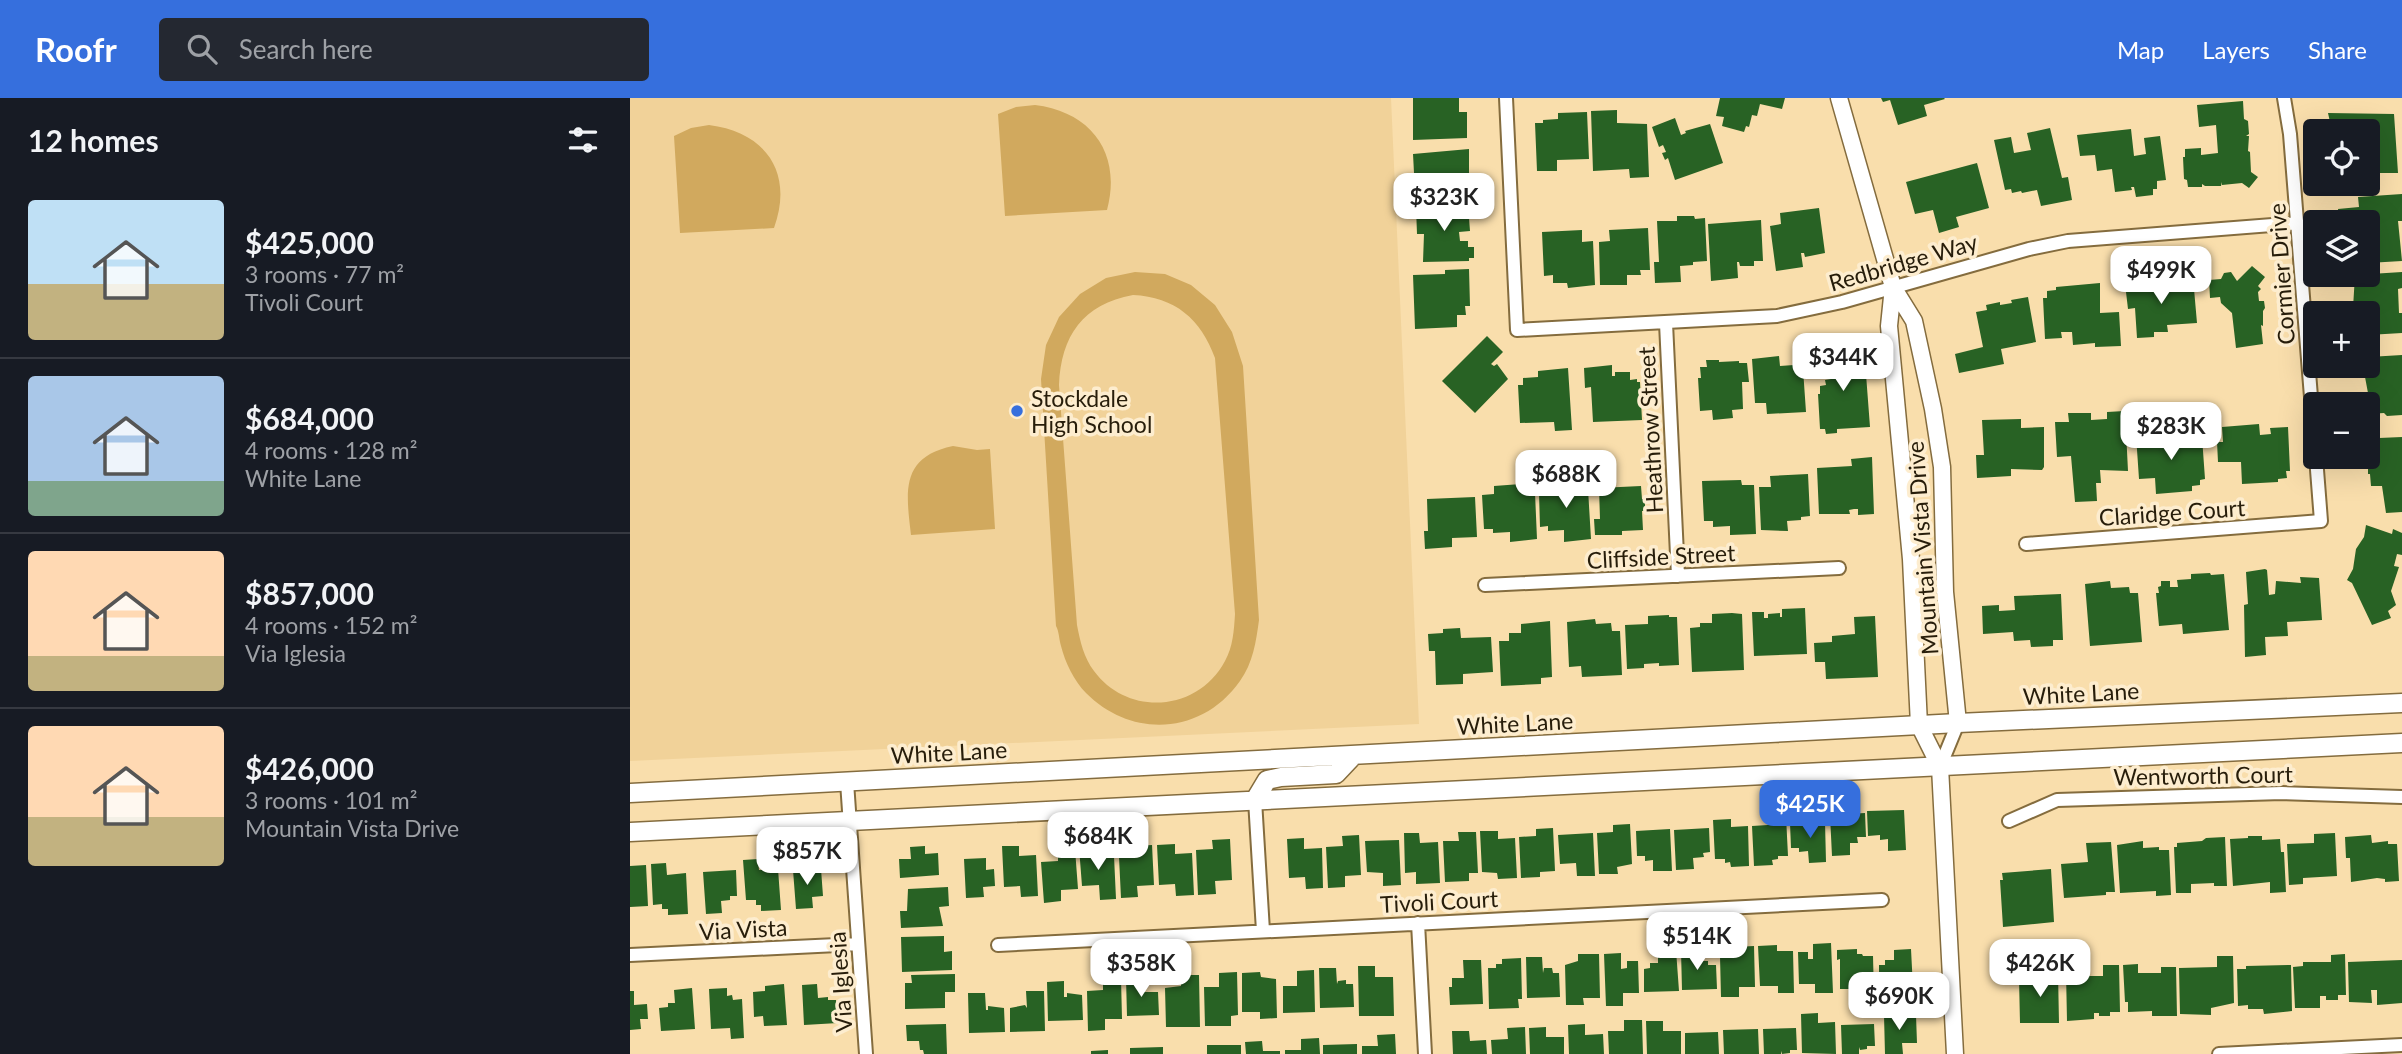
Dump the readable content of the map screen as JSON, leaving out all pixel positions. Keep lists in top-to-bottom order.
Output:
{
  "streets": {
    "main road": ["White Lane"],
    "street": [
      "Redbridge Way",
      "Cormier Drive",
      "Heathrow Street",
      "Claridge Court",
      "Mountain Vista Drive",
      "Cliffside Street",
      "Wentworth Court",
      "Tivoli Court",
      "Via Vista",
      "Via Iglesia"
    ]
  },
  "crossings": [
    ["Redbridge Way", "Cormier Drive"],
    ["Redbridge Way", "Heathrow Street"],
    ["Redbridge Way", "Mountain Vista Drive"],
    ["Heathrow Street", "Cliffside Street"],
    ["Mountain Vista Drive", "White Lane"],
    ["White Lane", "Via Iglesia"],
    ["Via Vista", "Via Iglesia"]
  ],
  "places": ["Stockdale High School"],
  "page": {
    "header": "Roofr",
    "search": "Search here",
    "nav": ["Map", "Layers", "Share"],
    "heading": "12 homes",
    "map_buttons": ["+", "−"],
    "price": [
      "$323K",
      "$499K",
      "$344K",
      "$283K",
      "$688K",
      "$425K",
      "$684K",
      "$857K",
      "$514K",
      "$358K",
      "$426K",
      "$690K"
    ],
    "list": [
      {
        "name": "$425,000",
        "note": "3 rooms · 77 m² · Tivoli Court"
      },
      {
        "name": "$684,000",
        "note": "4 rooms · 128 m² · White Lane"
      },
      {
        "name": "$857,000",
        "note": "4 rooms · 152 m² · Via Iglesia"
      },
      {
        "name": "$426,000",
        "note": "3 rooms · 101 m² · Mountain Vista Drive"
      }
    ]
  }
}
